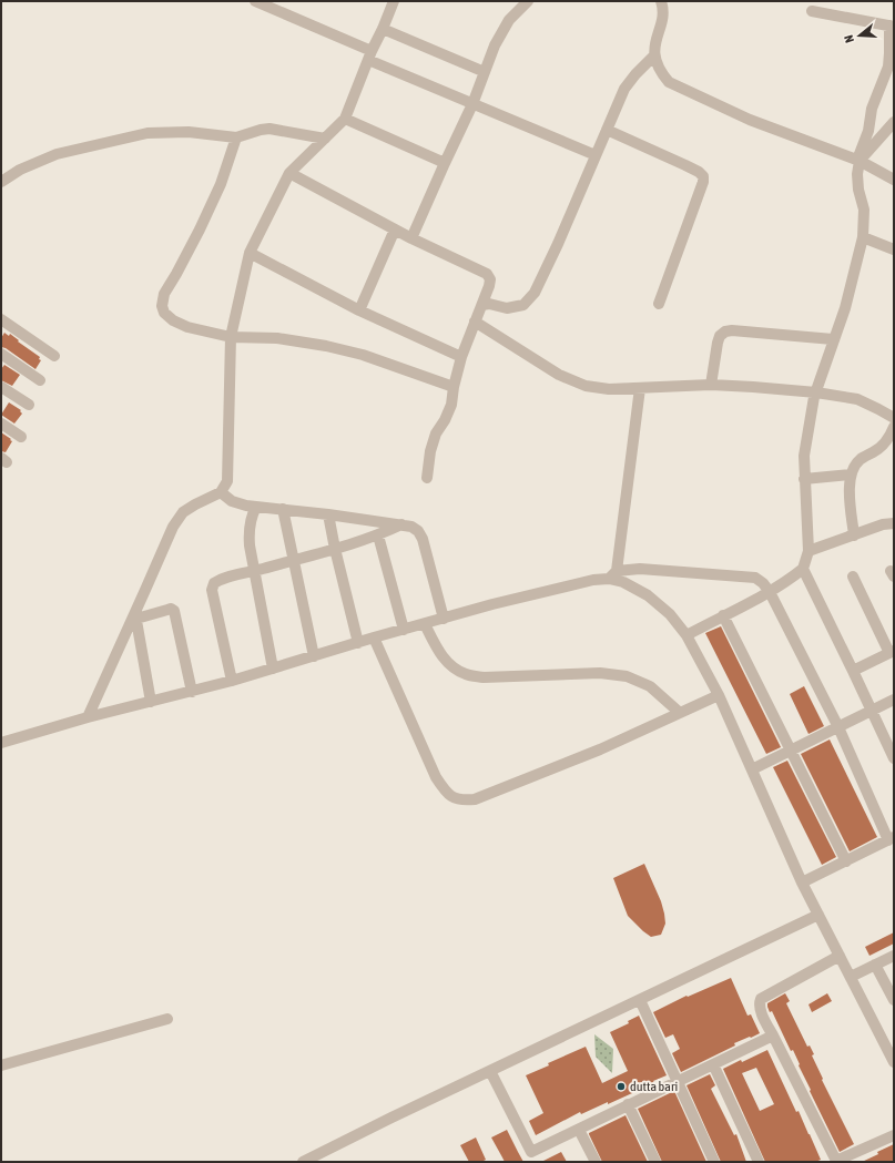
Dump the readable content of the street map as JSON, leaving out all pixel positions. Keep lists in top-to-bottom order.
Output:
{
  "places": ["dutta bari"],
  "north": "left"
}
